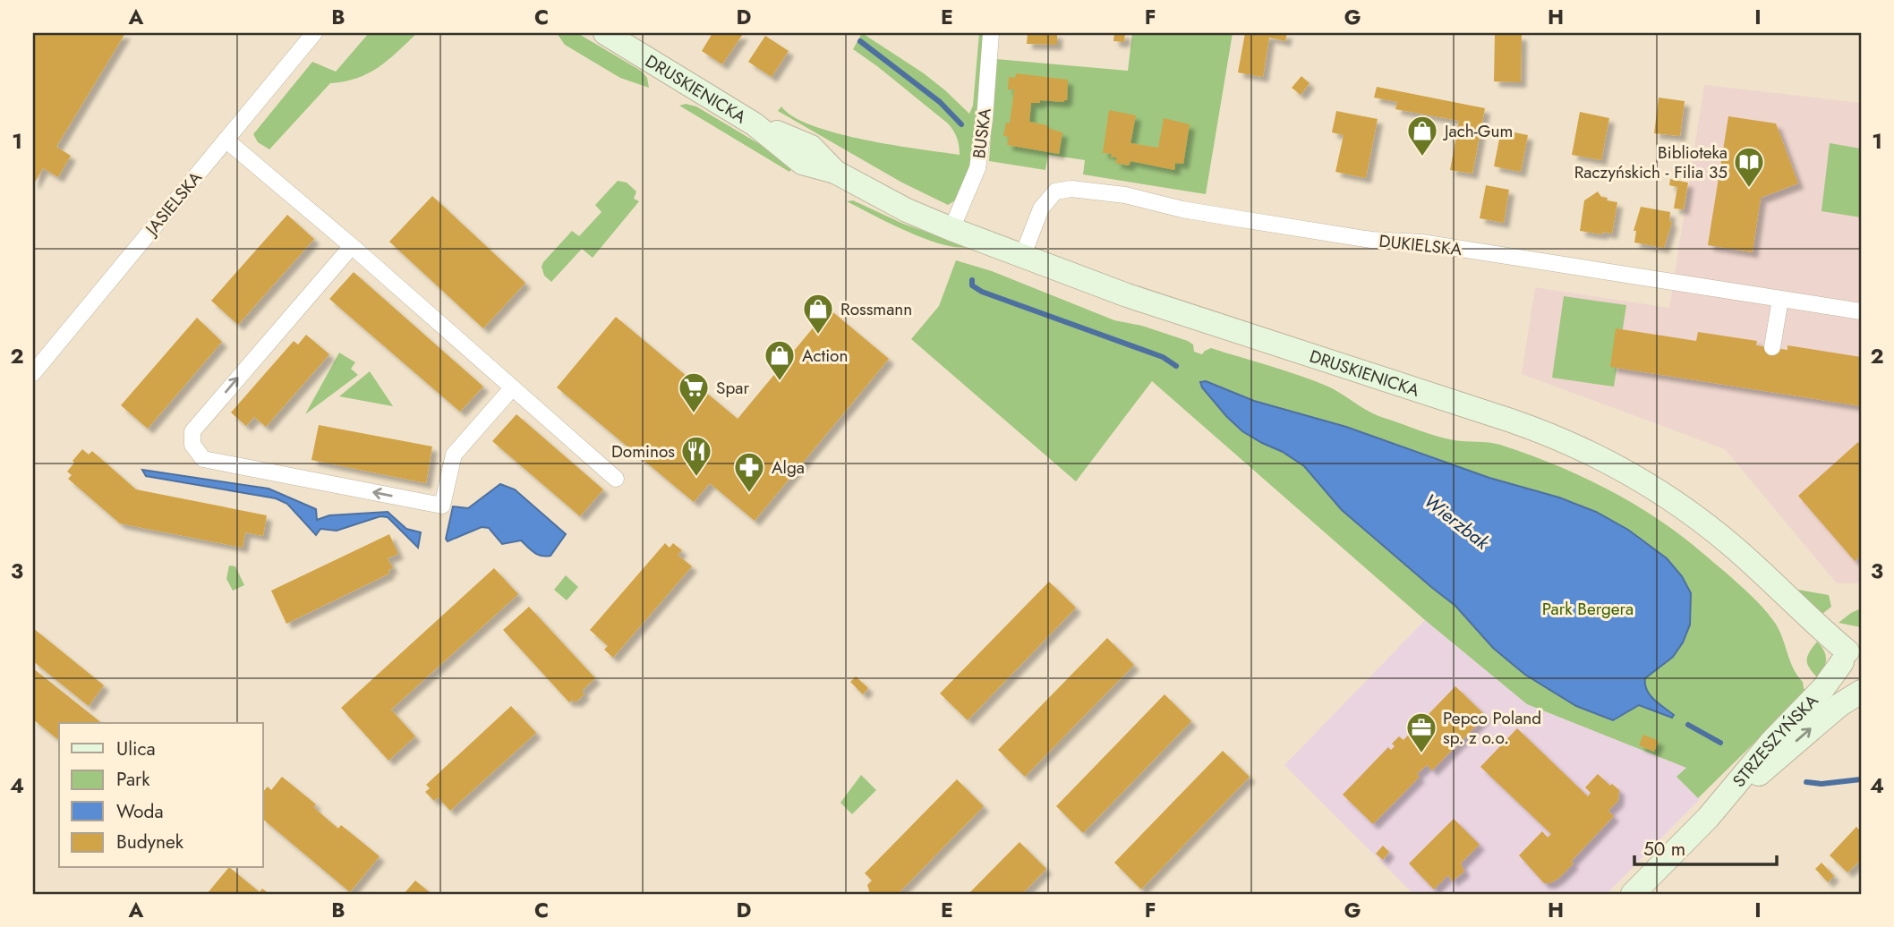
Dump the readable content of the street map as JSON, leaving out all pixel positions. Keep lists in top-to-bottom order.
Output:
{
  "streets": {
    "street": [
      "DRUSKIENICKA",
      "BUSKA",
      "JASIELSKA",
      "DUKIELSKA",
      "STRZESZYŃSKA"
    ]
  },
  "crossings": [
    ["DRUSKIENICKA", "BUSKA"],
    ["DRUSKIENICKA", "DUKIELSKA"],
    ["DRUSKIENICKA", "STRZESZYŃSKA"]
  ],
  "water": ["Wierzbak"],
  "parks": ["Park Bergera"],
  "places": {
    "shop": ["Jach-Gum", "Rossmann", "Action"],
    "library": ["Biblioteka Raczyńskich - Filia 35"],
    "supermarket": ["Spar"],
    "restaurant": ["Dominos"],
    "pharmacy": ["Alga"],
    "office": ["Pepco Poland sp. z o.o."]
  },
  "legend": [
    "Ulica",
    "Park",
    "Woda",
    "Budynek"
  ],
  "scale_bar": "50 m",
  "grid": {
    "columns": [
      "A",
      "B",
      "C",
      "D",
      "E",
      "F",
      "G",
      "H",
      "I"
    ],
    "rows": [
      "1",
      "2",
      "3",
      "4"
    ]
  }
}
